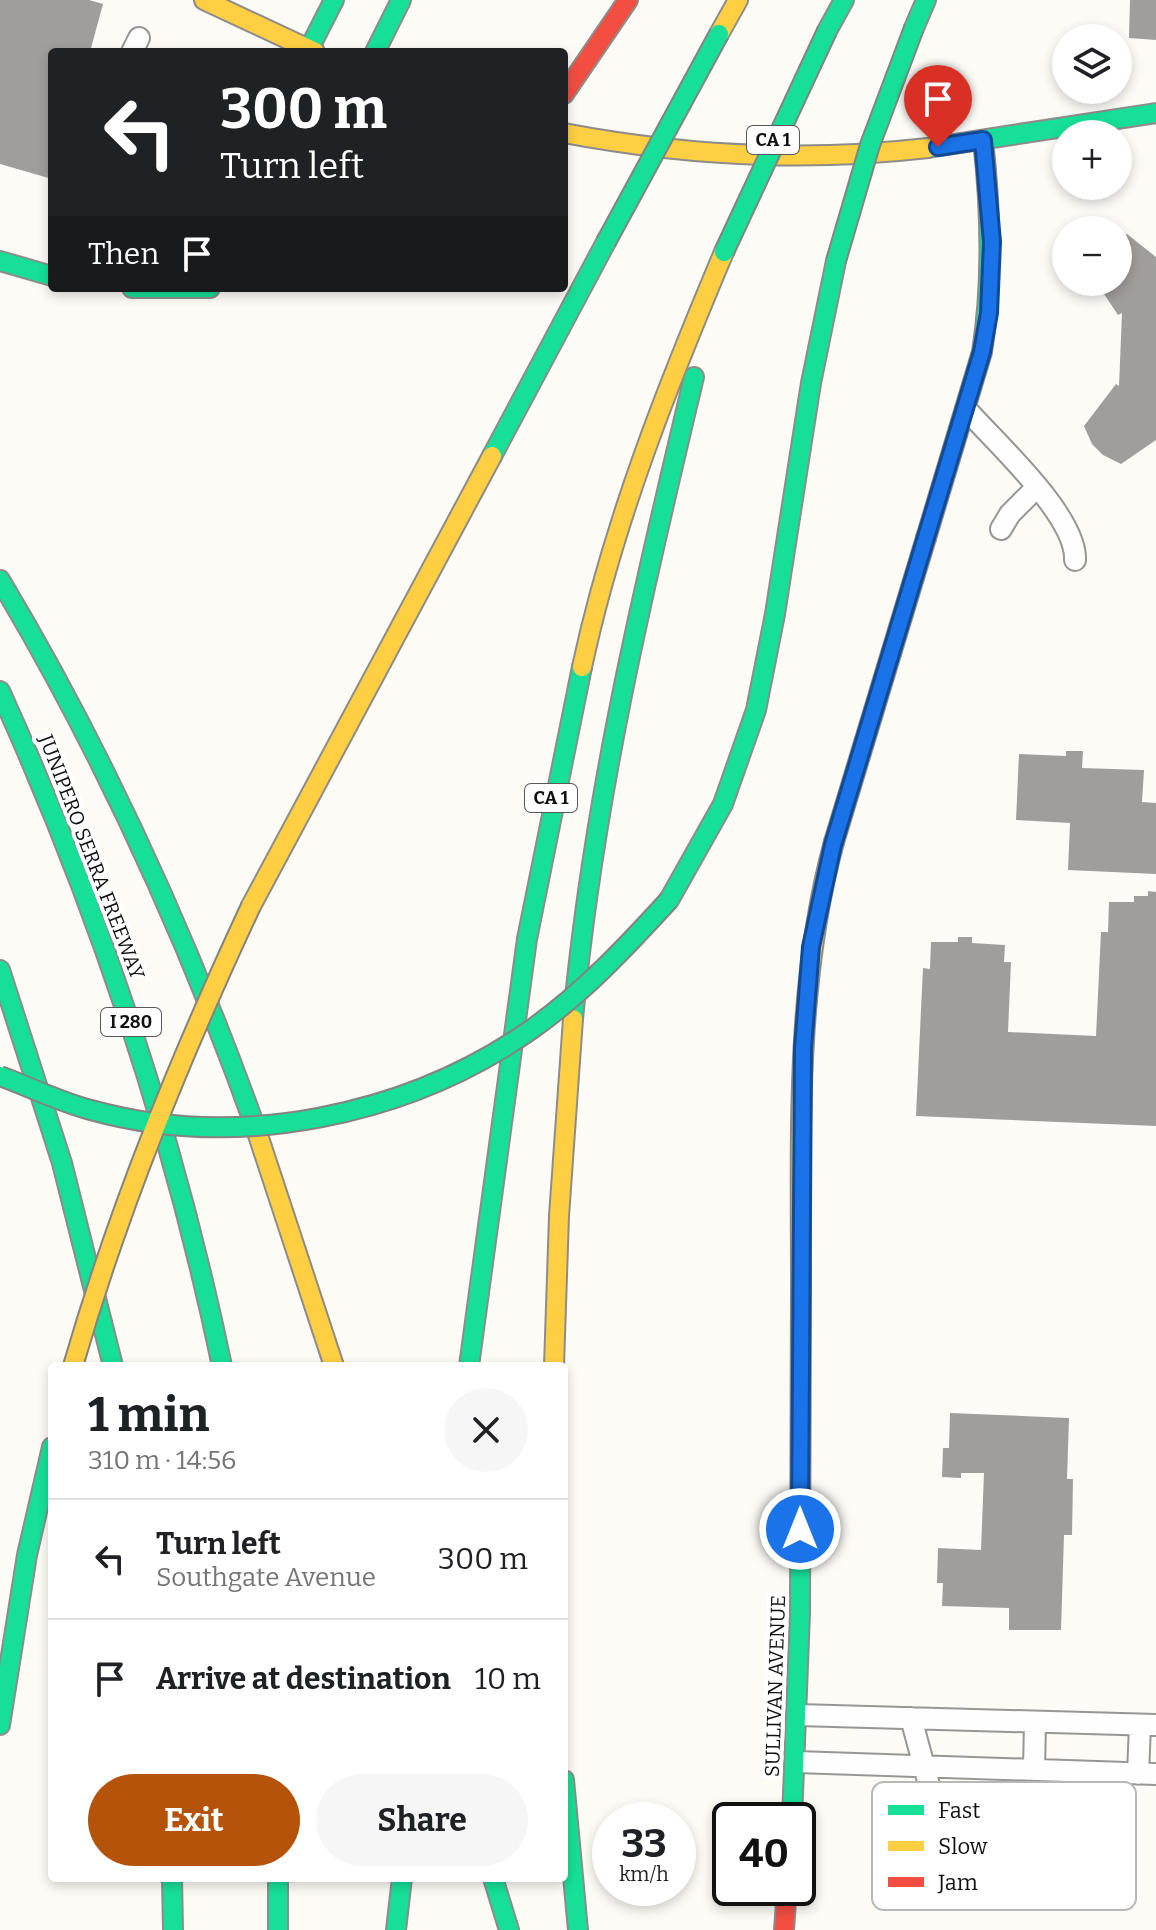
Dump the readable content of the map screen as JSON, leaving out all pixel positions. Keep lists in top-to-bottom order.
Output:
{
  "streets": {
    "main road": [
      "CA 1",
      "JUNIPERO SERRA FREEWAY",
      "I 280",
      "SULLIVAN AVENUE"
    ]
  },
  "legend": ["Fast", "Slow", "Jam"],
  "page": {
    "map_buttons": ["+", "−"],
    "turn": ["300 m", "Turn left"],
    "then": "Then",
    "heading": ["1 min", "310 m · 14:56"],
    "list": [
      {
        "name": "Turn left",
        "note": "Southgate Avenue",
        "value": "300 m"
      },
      {
        "name": "Arrive at destination",
        "value": "10 m"
      }
    ],
    "buttons": ["Exit", "Share"],
    "speed": "33 km/h",
    "limit": "40"
  }
}
